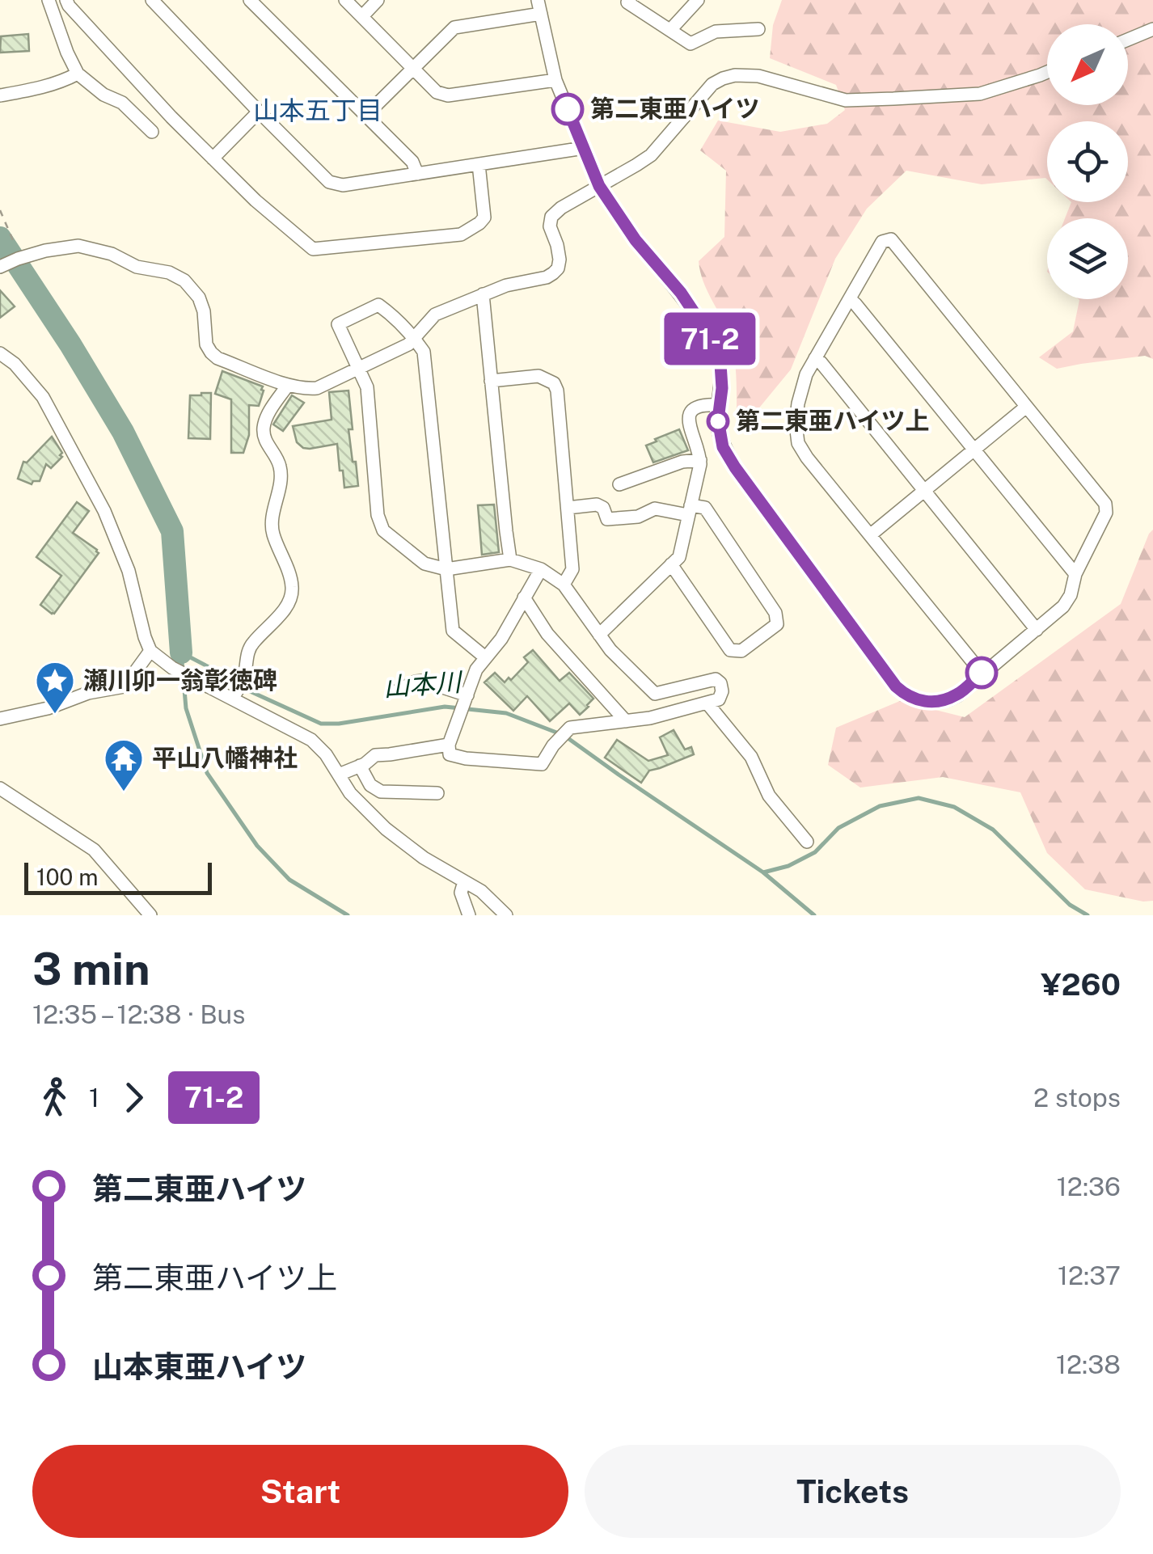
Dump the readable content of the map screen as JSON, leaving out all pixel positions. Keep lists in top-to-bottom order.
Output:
{
  "districts": ["山本五丁目"],
  "water": ["山本川"],
  "places": {
    "other": ["第二東亜ハイツ", "第二東亜ハイツ上"],
    "place": ["瀬川卯一翁彰徳碑"],
    "temple": ["平山八幡神社"]
  },
  "lines": ["bus line 71-2"],
  "scale_bar": "100 m",
  "north": "bottom left",
  "page": {
    "on_map": "71-2",
    "scale": "100 m",
    "heading": ["3 min", "12:35 – 12:38 · Bus", "¥260"],
    "legs": ["1", "71-2", "2 stops"],
    "list": [
      {
        "name": "第二東亜ハイツ",
        "value": "12:36"
      },
      {
        "name": "第二東亜ハイツ上",
        "value": "12:37"
      },
      {
        "name": "山本東亜ハイツ",
        "value": "12:38"
      }
    ],
    "buttons": ["Start", "Tickets"]
  }
}
